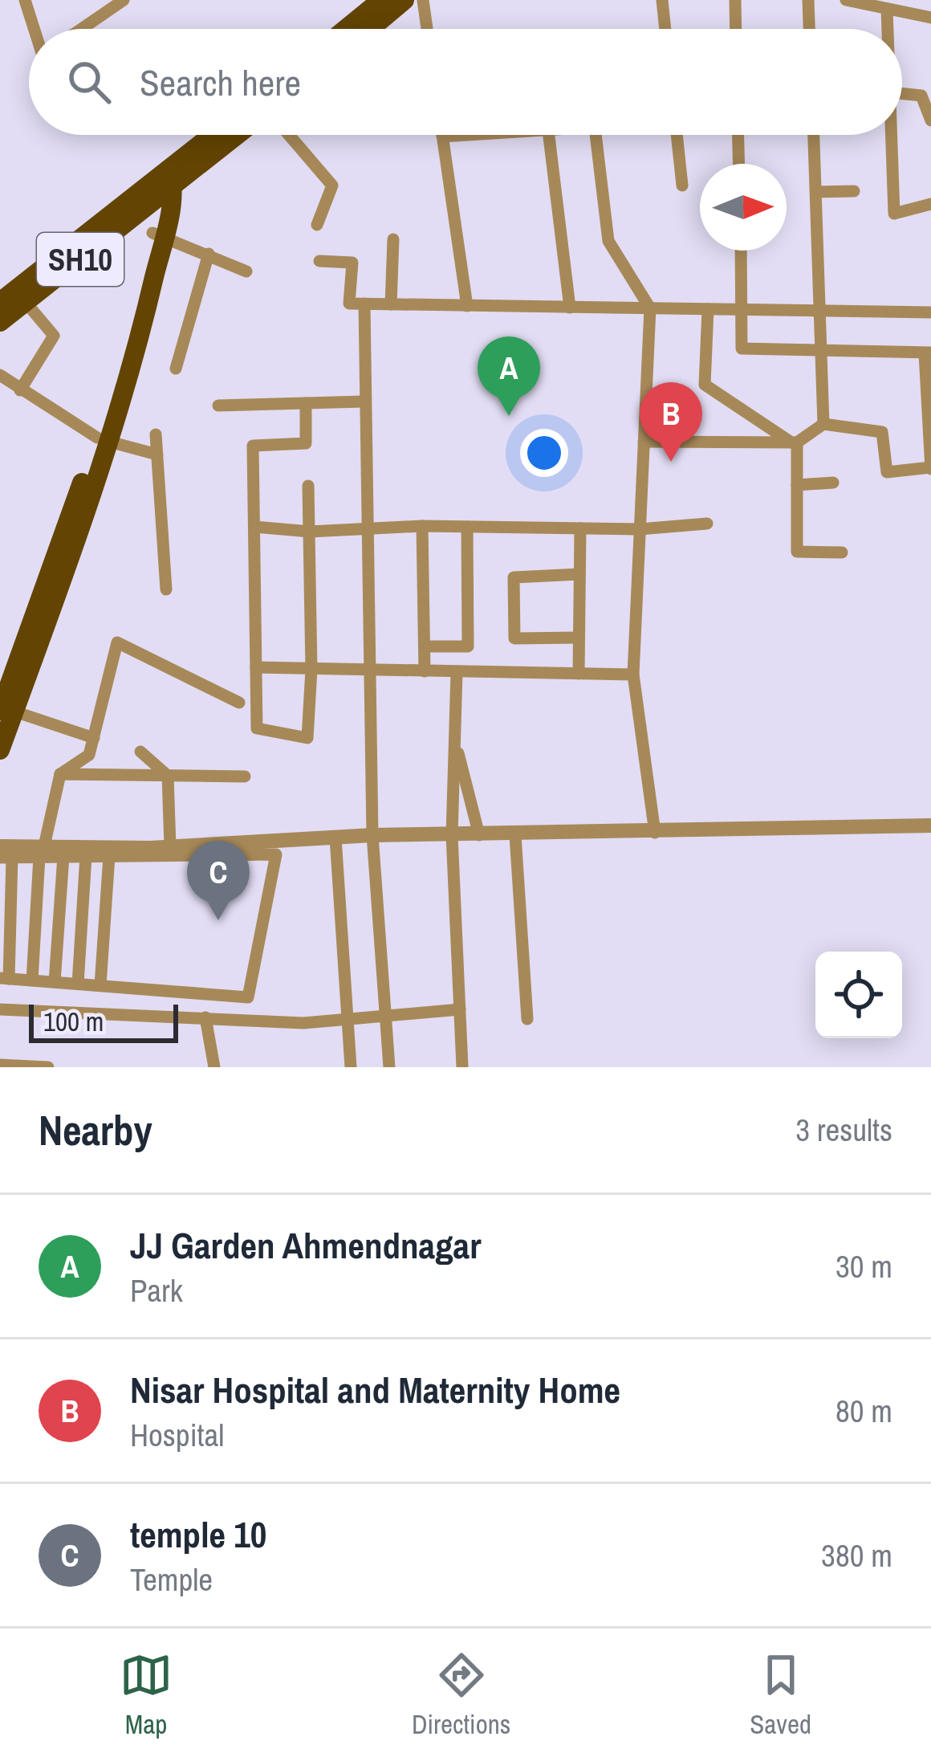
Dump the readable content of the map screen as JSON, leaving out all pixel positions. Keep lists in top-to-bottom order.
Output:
{
  "streets": {
    "main road": ["SH10"]
  },
  "scale_bar": "100 m",
  "north": "right",
  "page": {
    "search": "Search here",
    "pins": ["A", "B", "C"],
    "scale": "100 m",
    "heading": ["Nearby", "3 results"],
    "list": [
      {
        "mark": "A",
        "name": "JJ Garden Ahmendnagar",
        "note": "Park",
        "value": "30 m"
      },
      {
        "mark": "B",
        "name": "Nisar Hospital and Maternity Home",
        "note": "Hospital",
        "value": "80 m"
      },
      {
        "mark": "C",
        "name": "temple 10",
        "note": "Temple",
        "value": "380 m"
      }
    ],
    "nav": ["Map", "Directions", "Saved"]
  }
}
